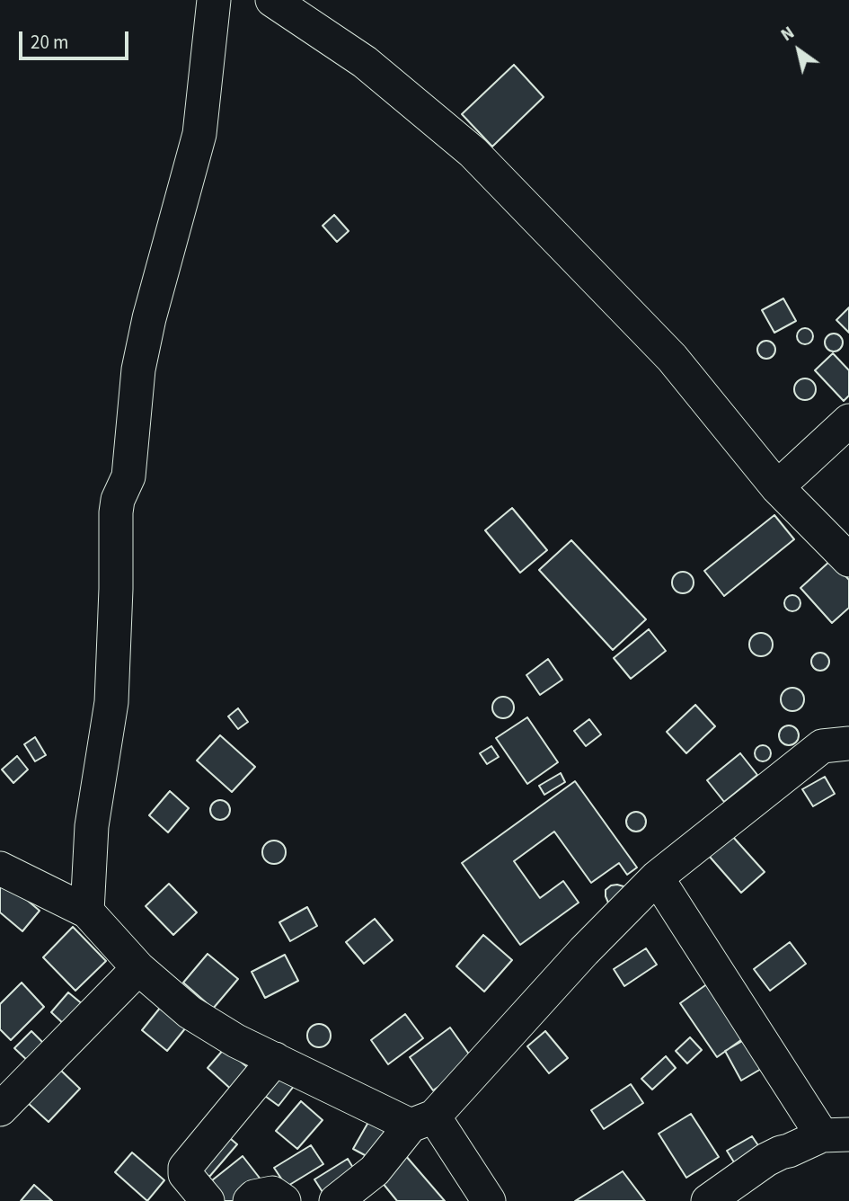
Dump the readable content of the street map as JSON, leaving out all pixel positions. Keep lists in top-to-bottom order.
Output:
{
  "scale_bar": "20 m",
  "north": "top left"
}
